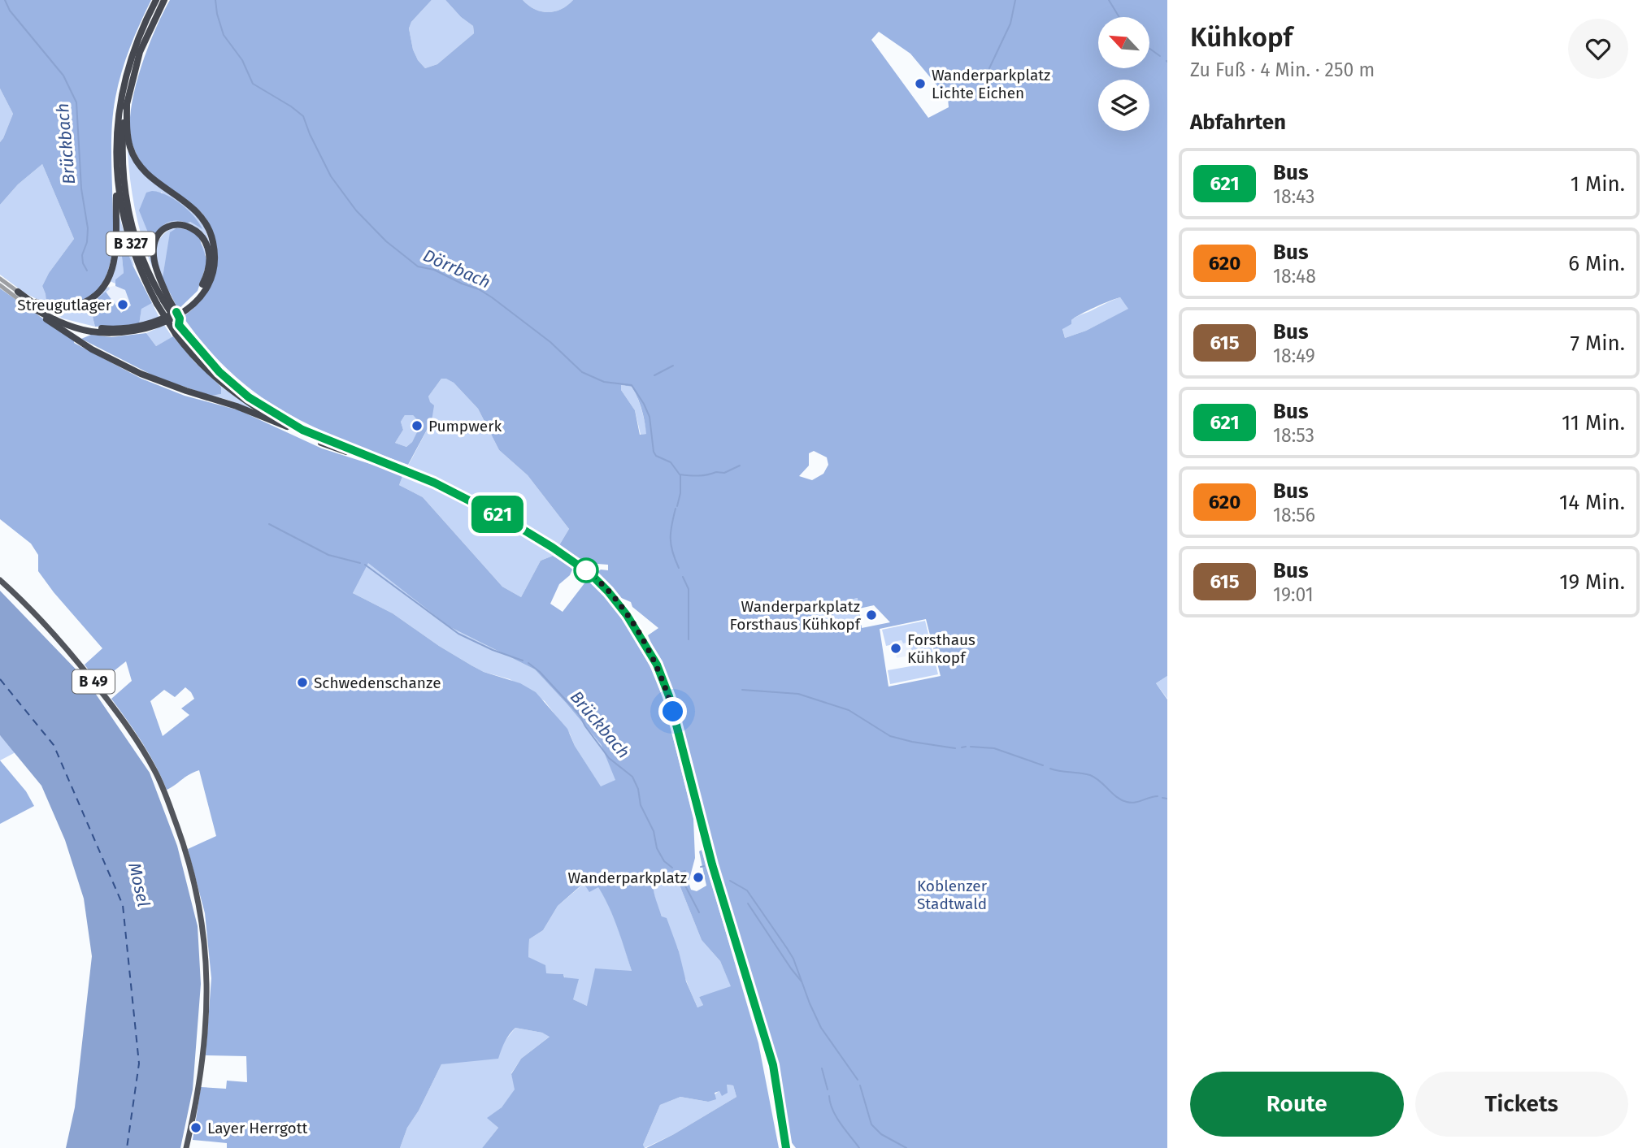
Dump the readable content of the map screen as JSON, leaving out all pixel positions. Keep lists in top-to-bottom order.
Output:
{
  "streets": {
    "highway": ["B 327"],
    "main road": ["B 49"]
  },
  "water": ["Brückbach", "Dörrbach", "Mosel"],
  "parks": ["Koblenzer Stadtwald"],
  "places": [
    "Wanderparkplatz Lichte Eichen",
    "Streugutlager",
    "Pumpwerk",
    "Wanderparkplatz Forsthaus Kühkopf",
    "Forsthaus Kühkopf",
    "Schwedenschanze",
    "Wanderparkplatz",
    "Layer Herrgott"
  ],
  "lines": ["bus line 621"],
  "north": "top left",
  "page": {
    "on_map": "621",
    "heading": [
      ["Kühkopf", "Zu Fuß · 4 Min. · 250 m"],
      "Abfahrten"
    ],
    "list": [
      {
        "mark": "621",
        "name": "Bus",
        "note": "18:43",
        "value": "1 Min."
      },
      {
        "mark": "620",
        "name": "Bus",
        "note": "18:48",
        "value": "6 Min."
      },
      {
        "mark": "615",
        "name": "Bus",
        "note": "18:49",
        "value": "7 Min."
      },
      {
        "mark": "621",
        "name": "Bus",
        "note": "18:53",
        "value": "11 Min."
      },
      {
        "mark": "620",
        "name": "Bus",
        "note": "18:56",
        "value": "14 Min."
      },
      {
        "mark": "615",
        "name": "Bus",
        "note": "19:01",
        "value": "19 Min."
      }
    ],
    "buttons": ["Route", "Tickets"]
  }
}
